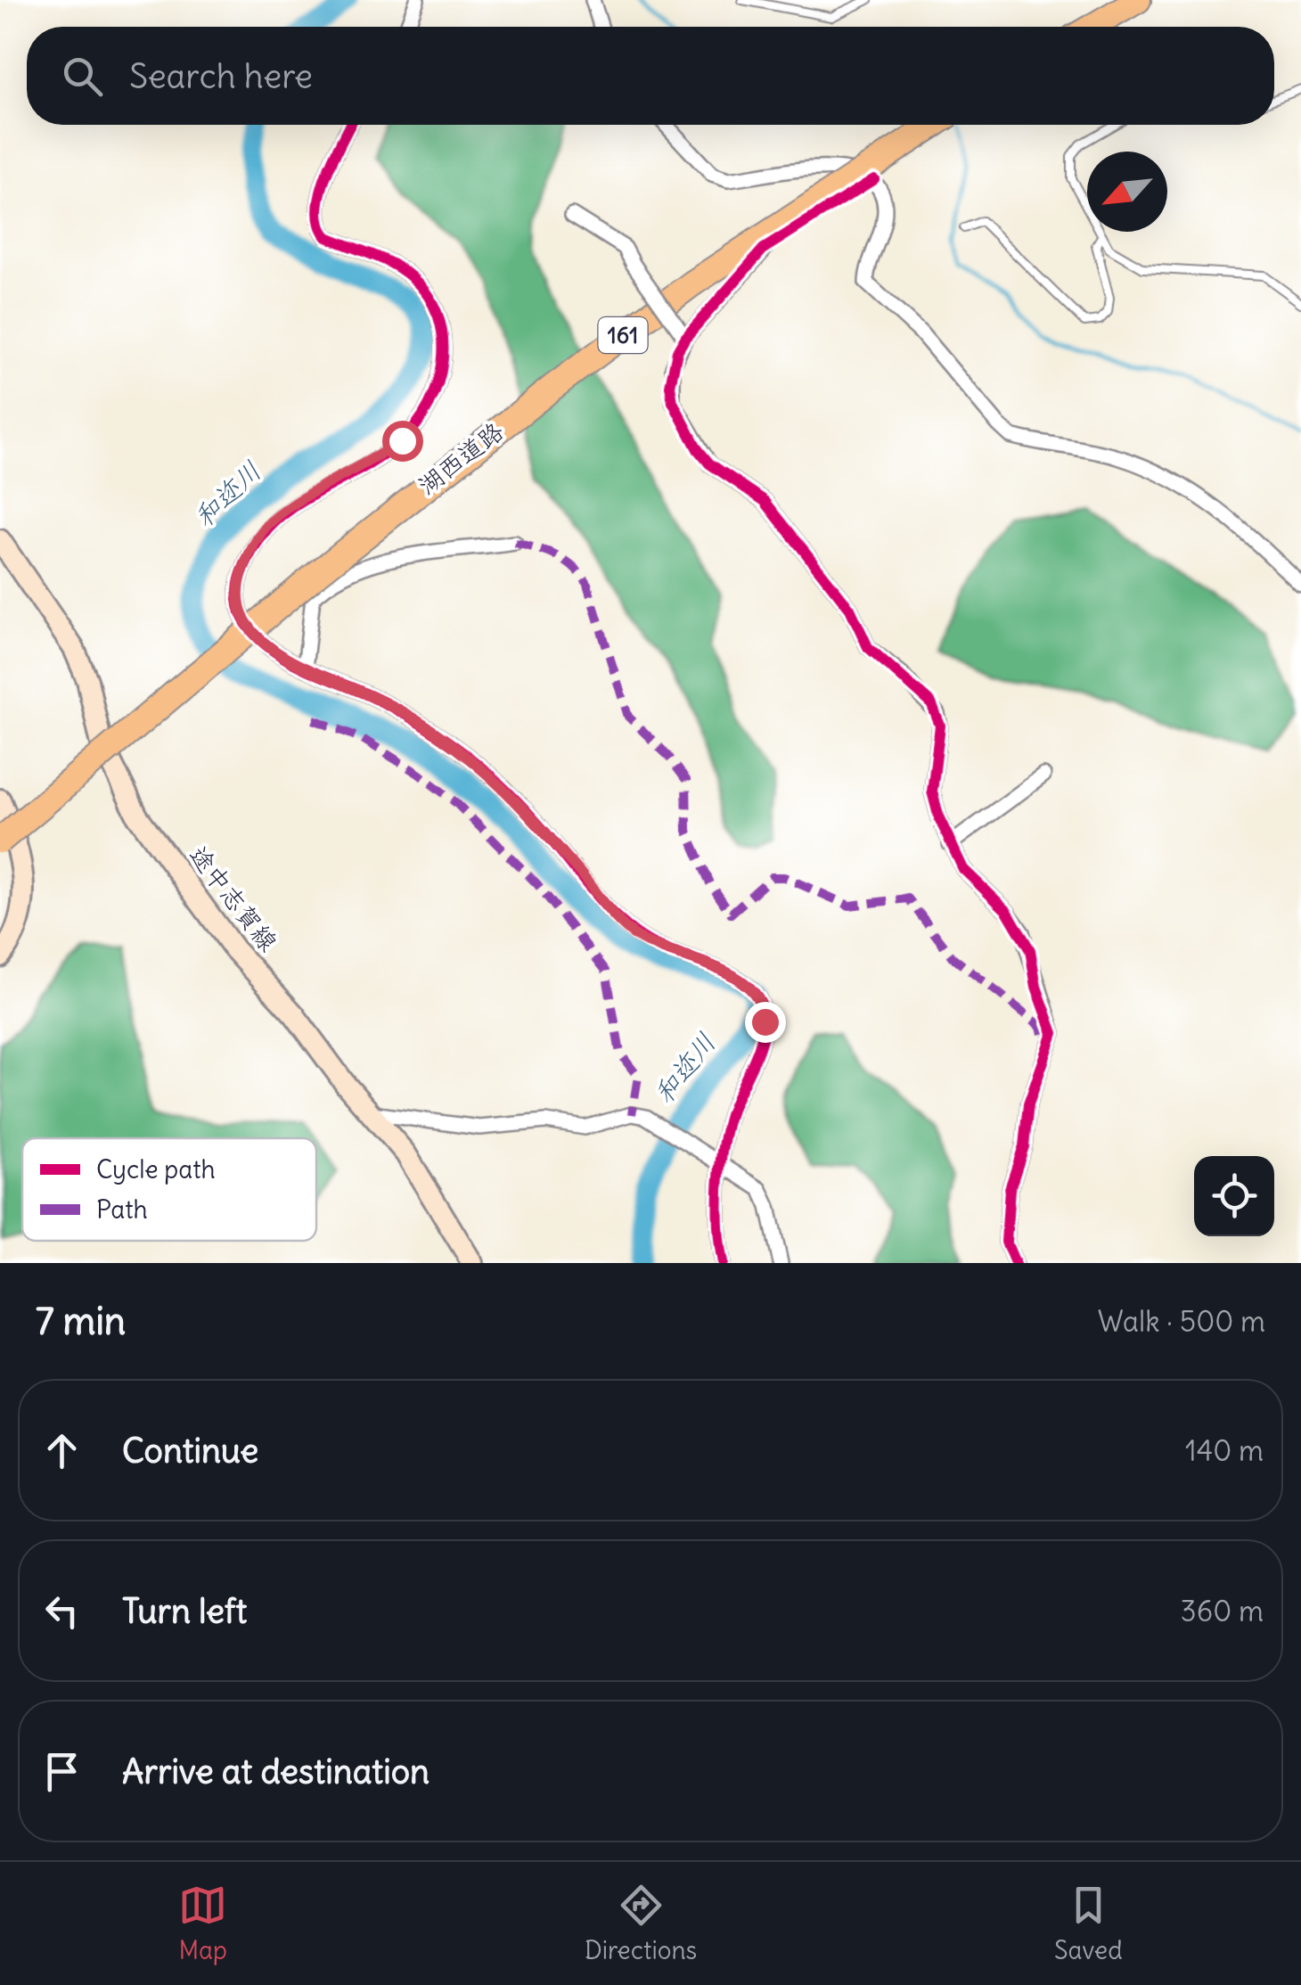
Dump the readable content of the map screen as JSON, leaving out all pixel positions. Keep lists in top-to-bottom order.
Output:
{
  "streets": {
    "highway": ["161", "湖西道路"],
    "main road": ["途中志賀線"]
  },
  "water": ["和迩川"],
  "legend": ["Cycle path", "Path"],
  "north": "bottom left",
  "page": {
    "search": "Search here",
    "heading": ["7 min", "Walk · 500 m"],
    "list": [
      ["Continue", "140 m"],
      ["Turn left", "360 m"],
      "Arrive at destination"
    ],
    "nav": ["Map", "Directions", "Saved"]
  }
}
